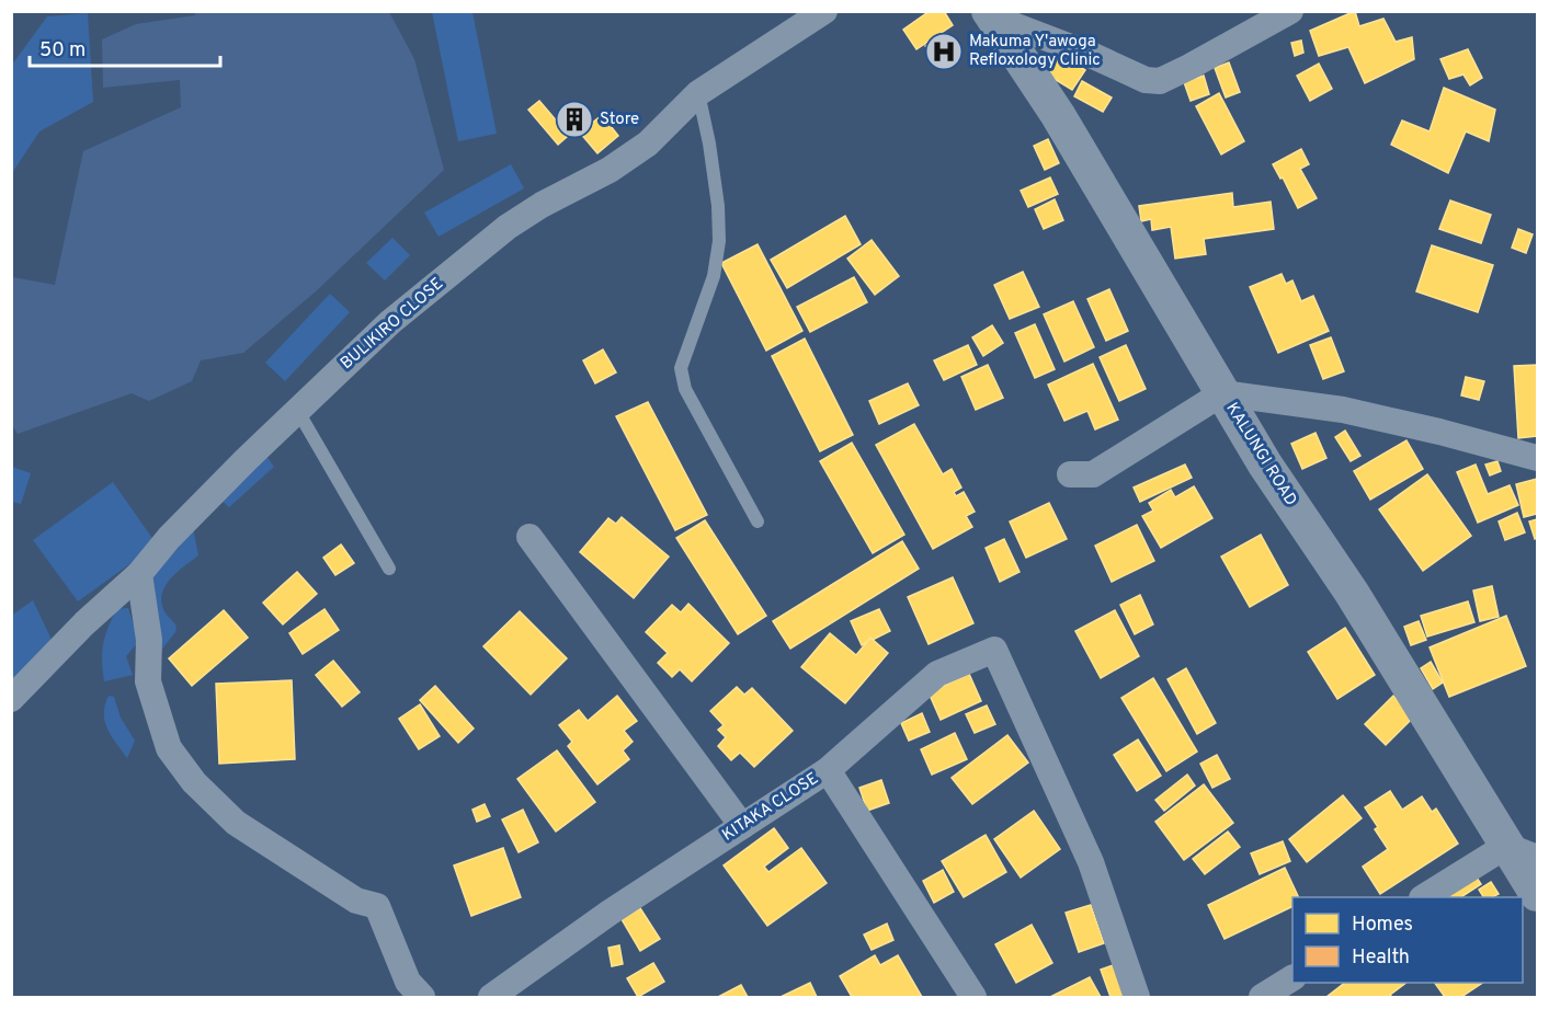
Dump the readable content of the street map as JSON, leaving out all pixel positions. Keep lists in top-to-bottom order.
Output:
{
  "streets": {
    "street": ["BULIKIRO CLOSE", "KALUNGI ROAD", "KITAKA CLOSE"]
  },
  "places": {
    "hospital": ["Makuma Y'awoga Refloxology Clinic"],
    "building": ["Store"]
  },
  "legend": ["Homes", "Health"],
  "scale_bar": "50 m"
}
